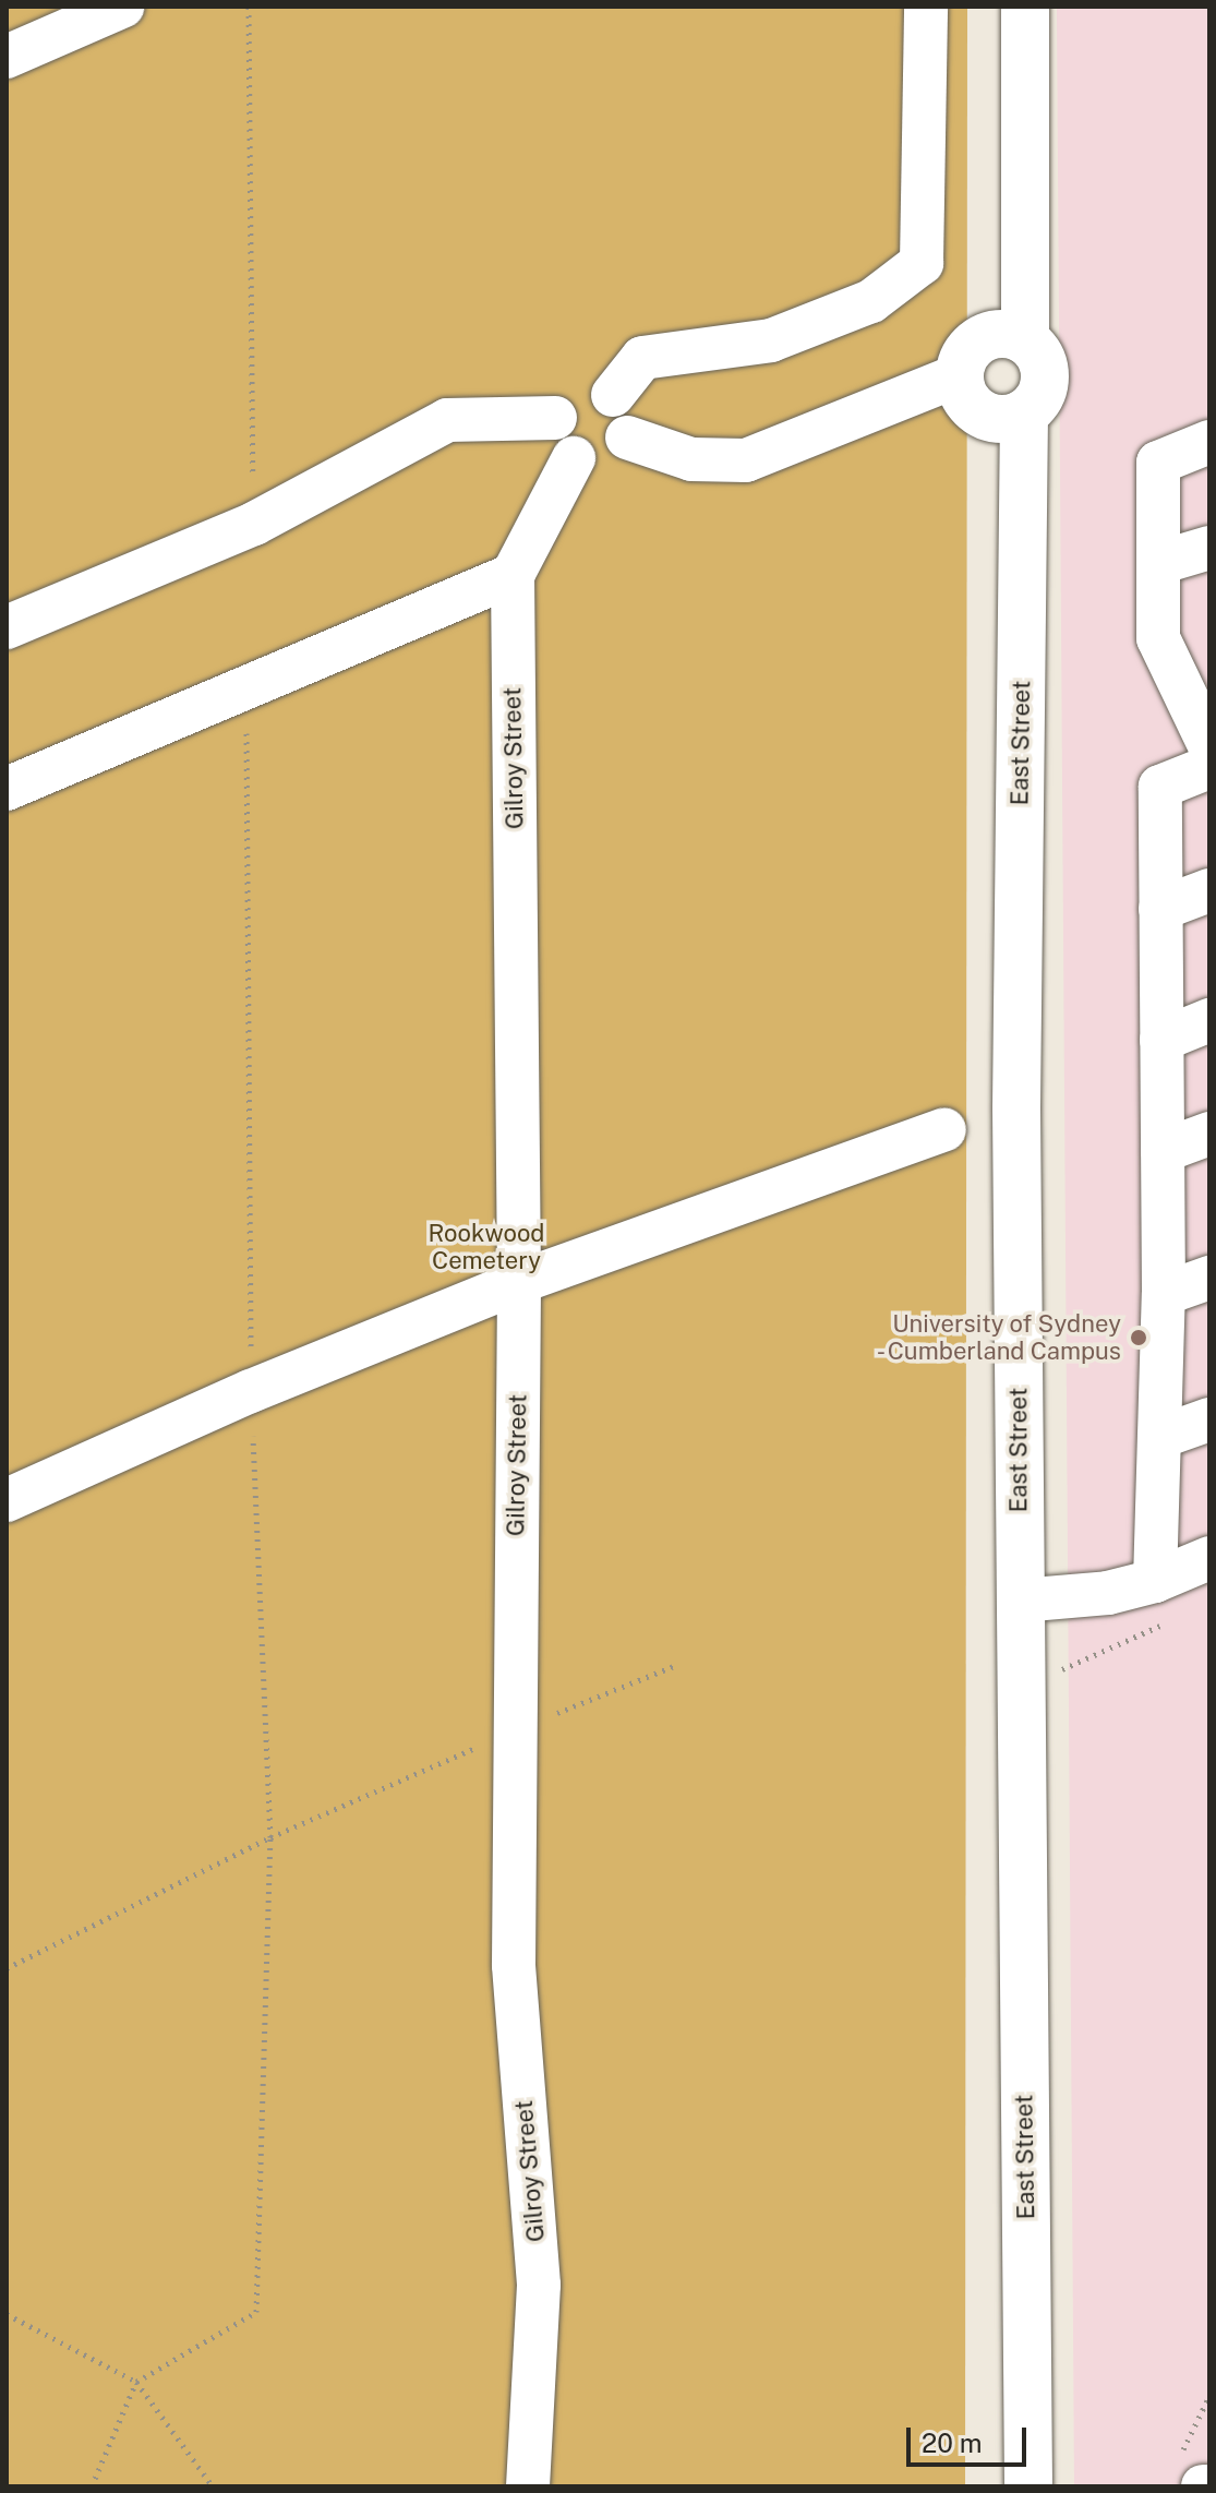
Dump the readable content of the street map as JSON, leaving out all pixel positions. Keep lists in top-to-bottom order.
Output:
{
  "streets": {
    "main road": ["East Street"],
    "street": ["Gilroy Street"]
  },
  "parks": ["Rookwood Cemetery"],
  "places": ["University of Sydney - Cumberland Campus"],
  "scale_bar": "20 m"
}
